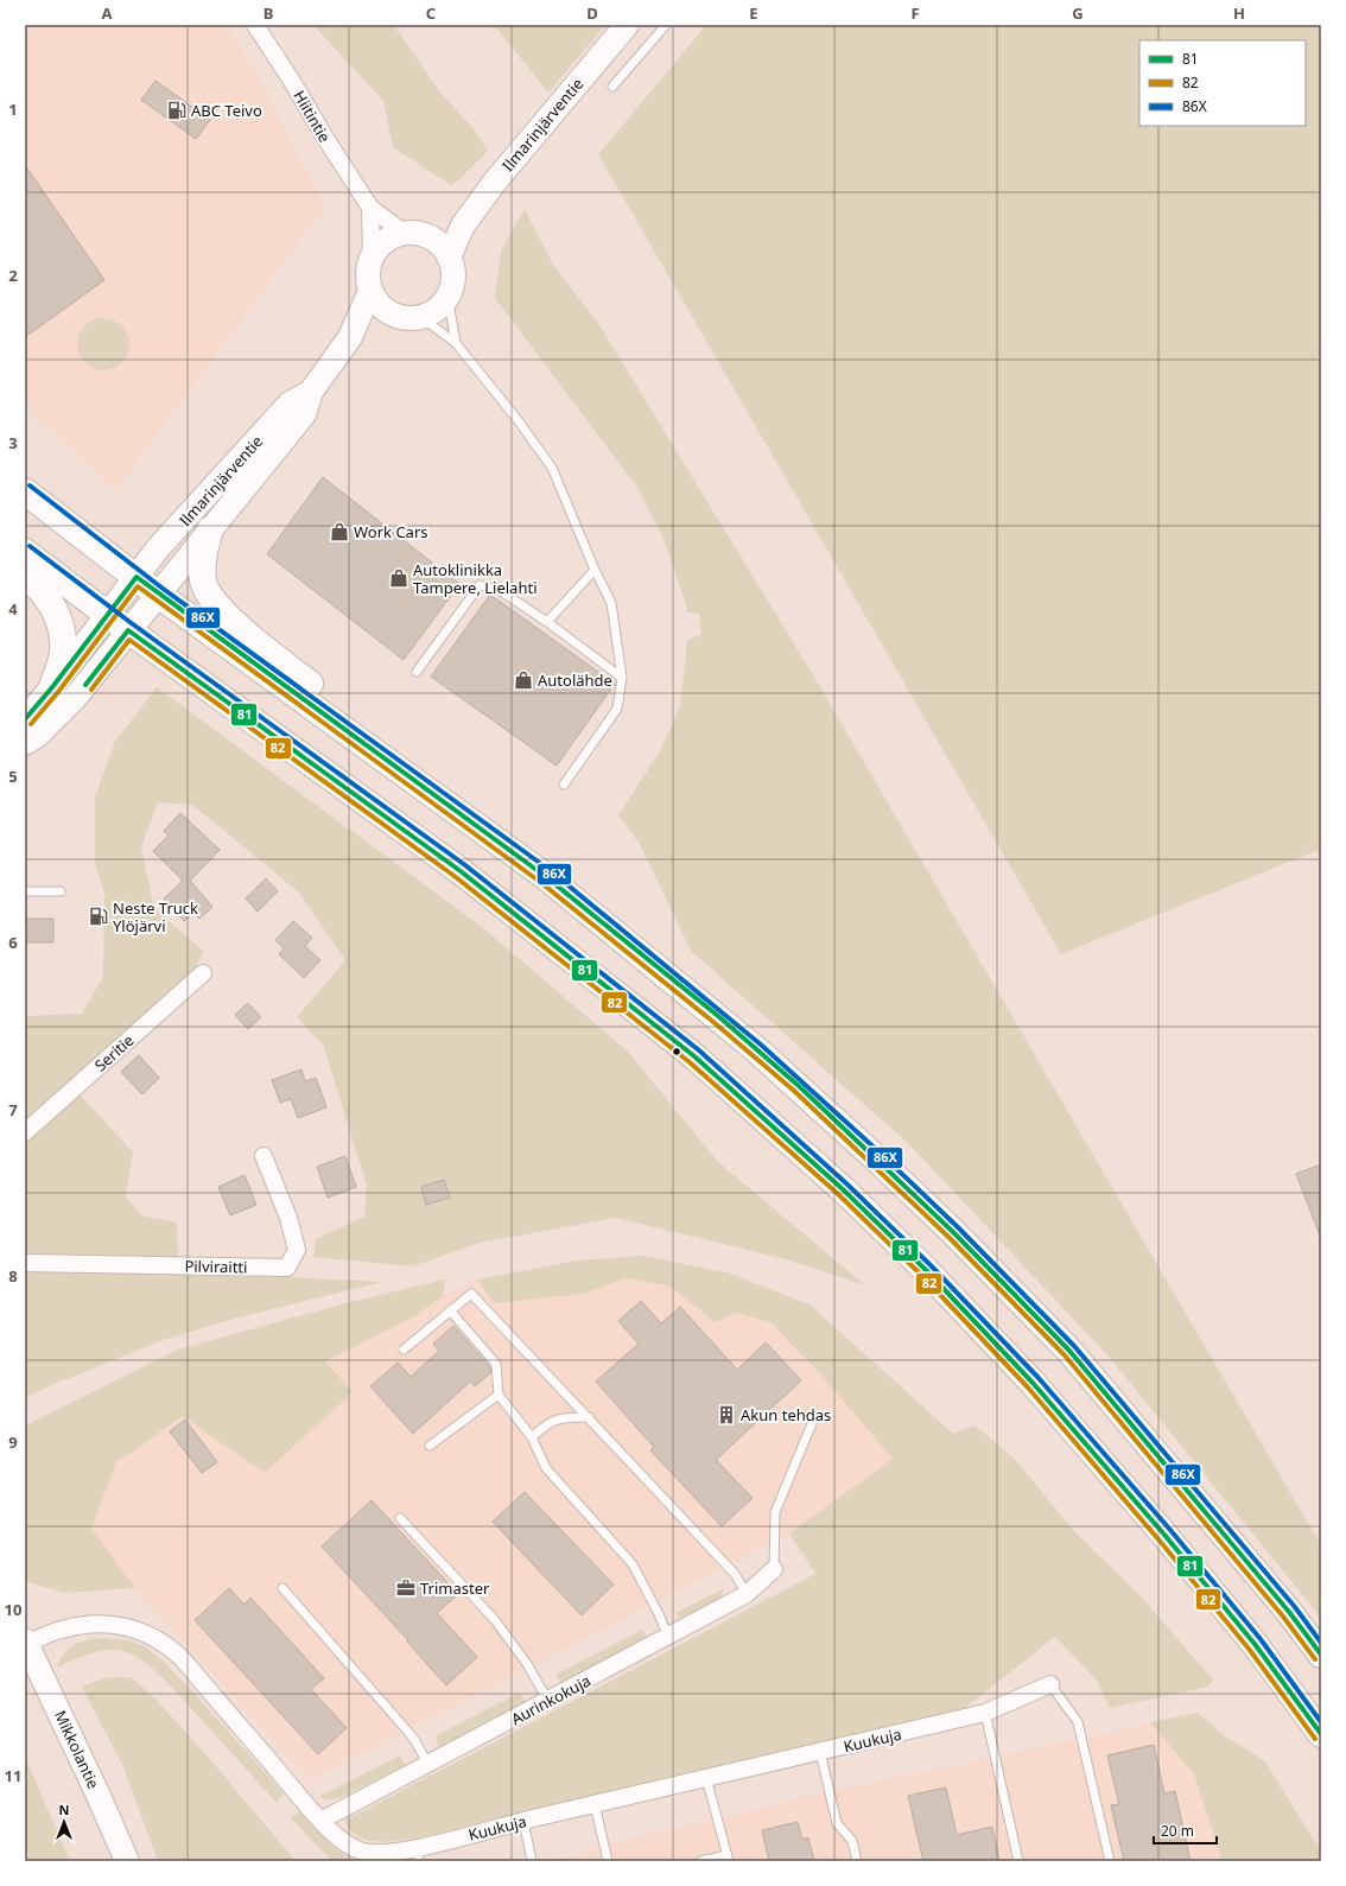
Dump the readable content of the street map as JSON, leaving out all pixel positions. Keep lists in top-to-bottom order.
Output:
{
  "streets": {
    "main road": ["Ilmarinjärventie", "Mikkolantie"],
    "street": [
      "Hiitintie",
      "Seritie",
      "Pilviraitti",
      "Aurinkokuja",
      "Kuukuja"
    ]
  },
  "crossings": [
    ["Hiitintie", "Ilmarinjärventie"],
    ["Aurinkokuja", "Kuukuja"],
    ["Kuukuja", "Mikkolantie"]
  ],
  "places": {
    "fuel station": ["ABC Teivo", "Neste Truck Ylöjärvi"],
    "shop": ["Work Cars", "Autoklinikka Tampere, Lielahti", "Autolähde"],
    "building": ["Akun tehdas"],
    "office": ["Trimaster"]
  },
  "lines": ["transit line 86X", "transit line 81", "transit line 82"],
  "legend": ["81", "82", "86X"],
  "scale_bar": "20 m",
  "north": "top",
  "grid": {
    "columns": [
      "A",
      "B",
      "C",
      "D",
      "E",
      "F",
      "G",
      "H"
    ],
    "rows": [
      "1",
      "2",
      "3",
      "4",
      "5",
      "6",
      "7",
      "8",
      "9",
      "10",
      "11"
    ]
  }
}
